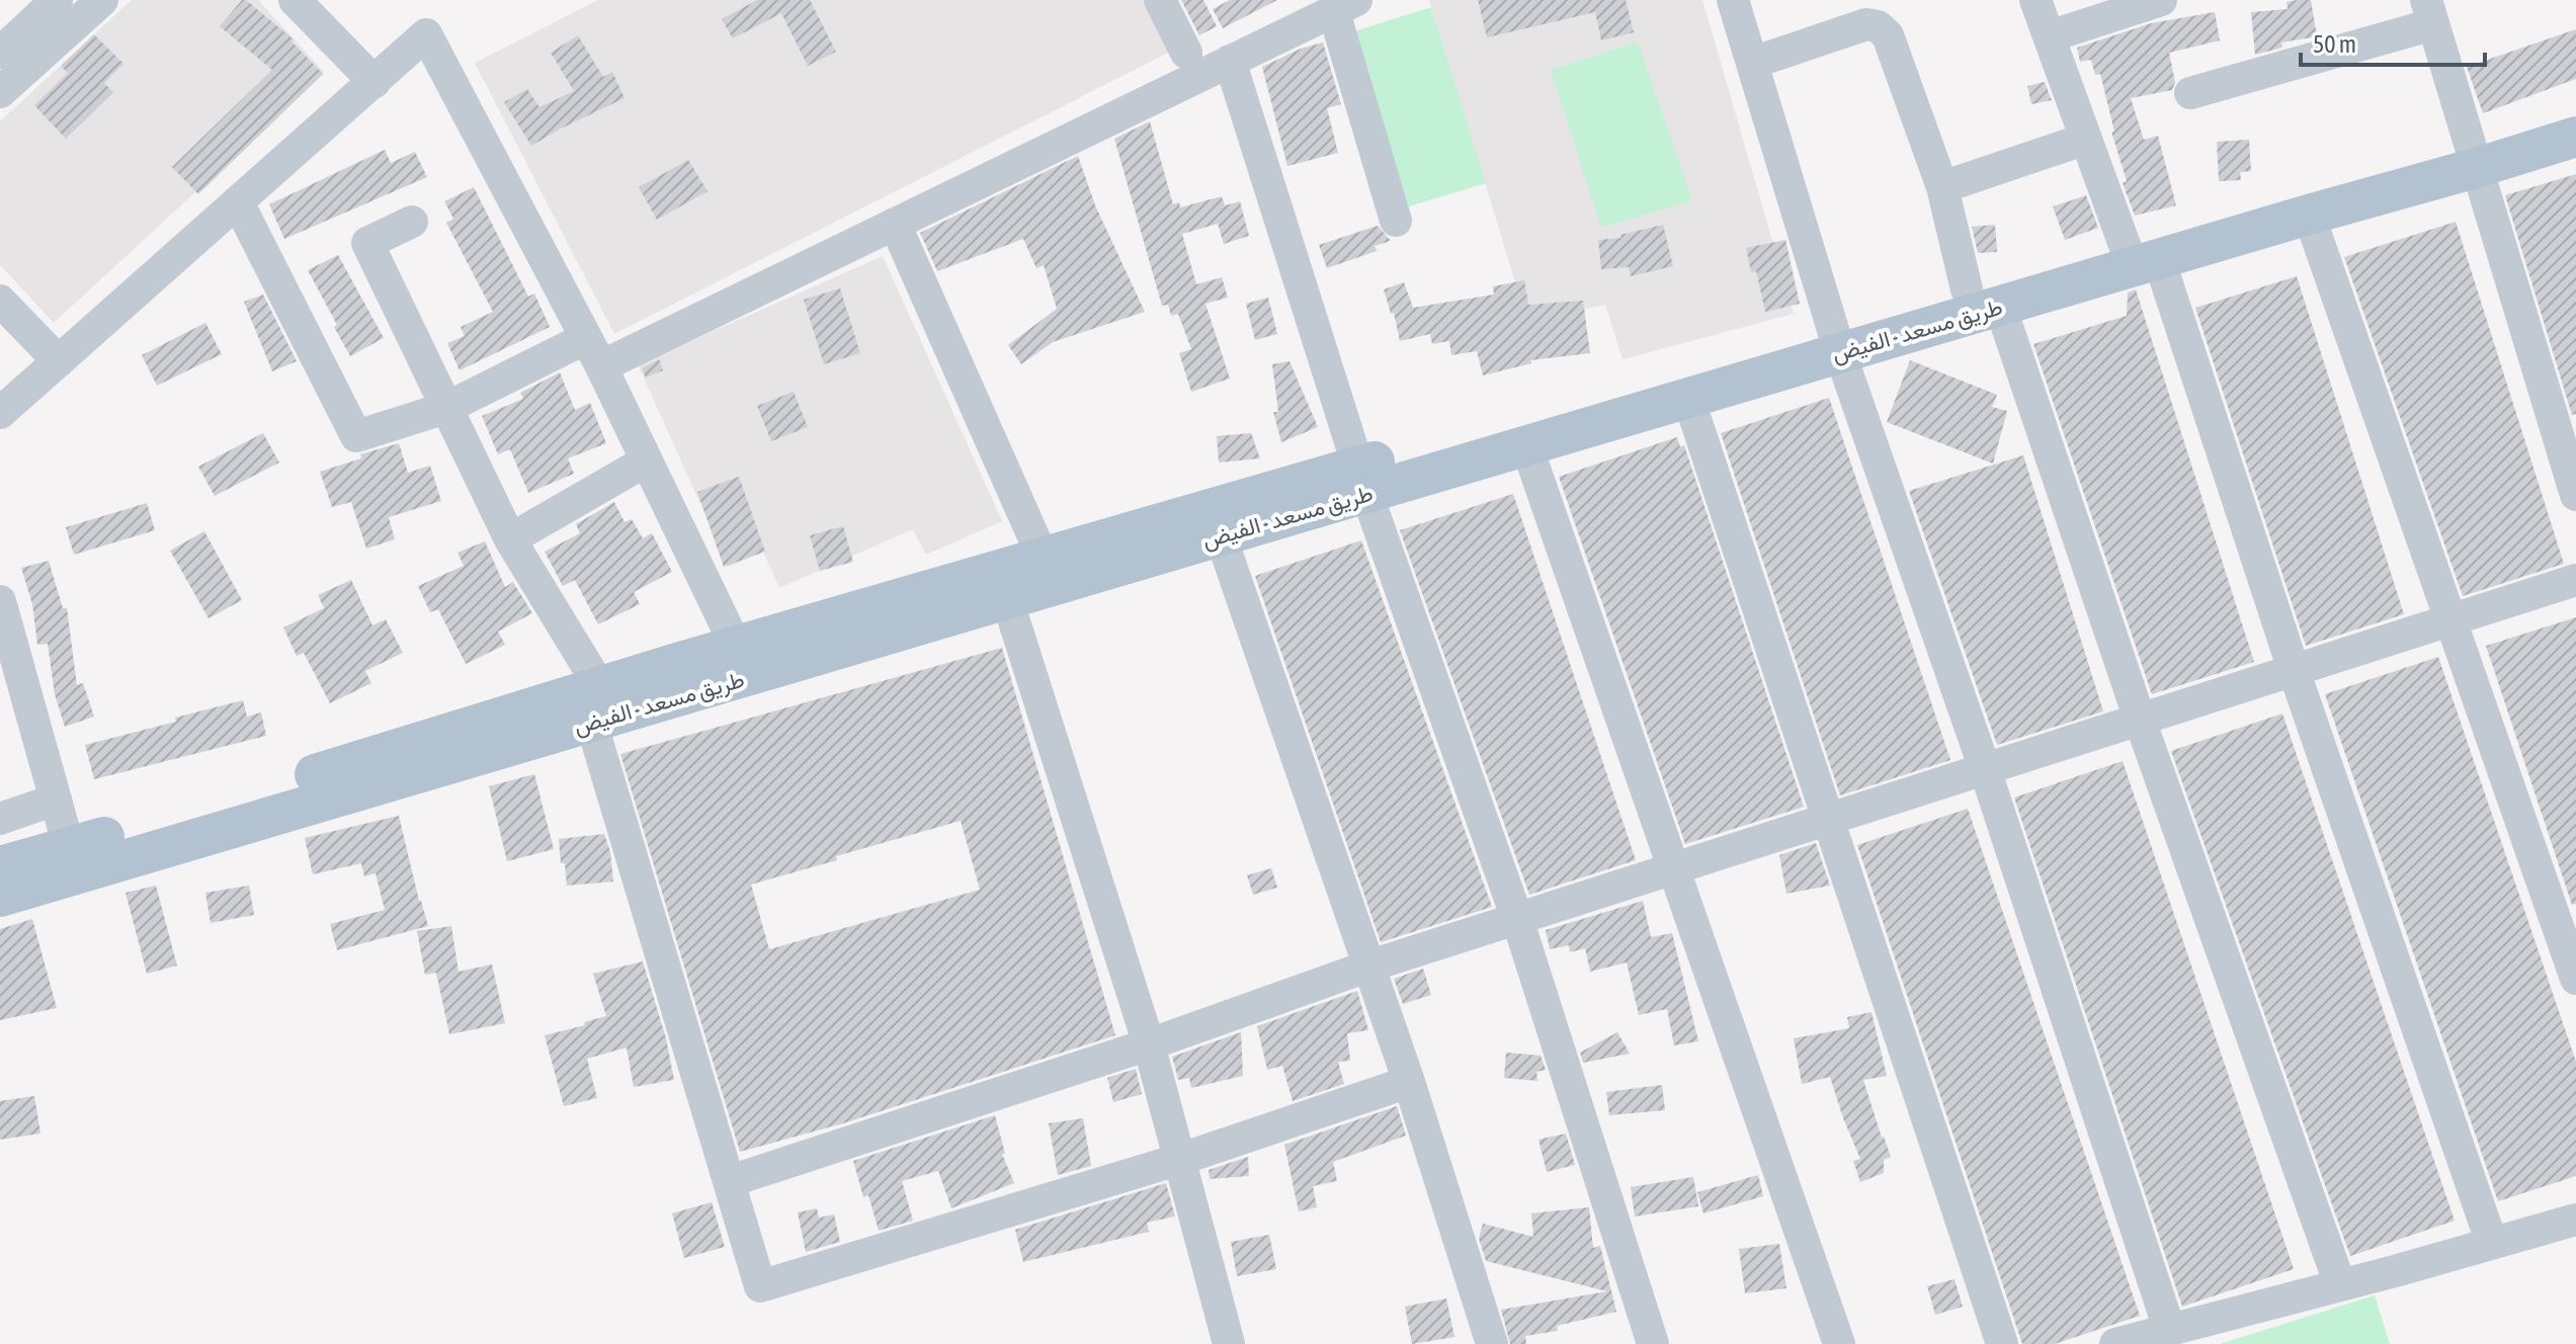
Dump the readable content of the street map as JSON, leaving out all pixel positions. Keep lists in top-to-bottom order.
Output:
{
  "streets": {
    "main road": ["طريق مسعد - الفيض"]
  },
  "scale_bar": "50 m"
}
